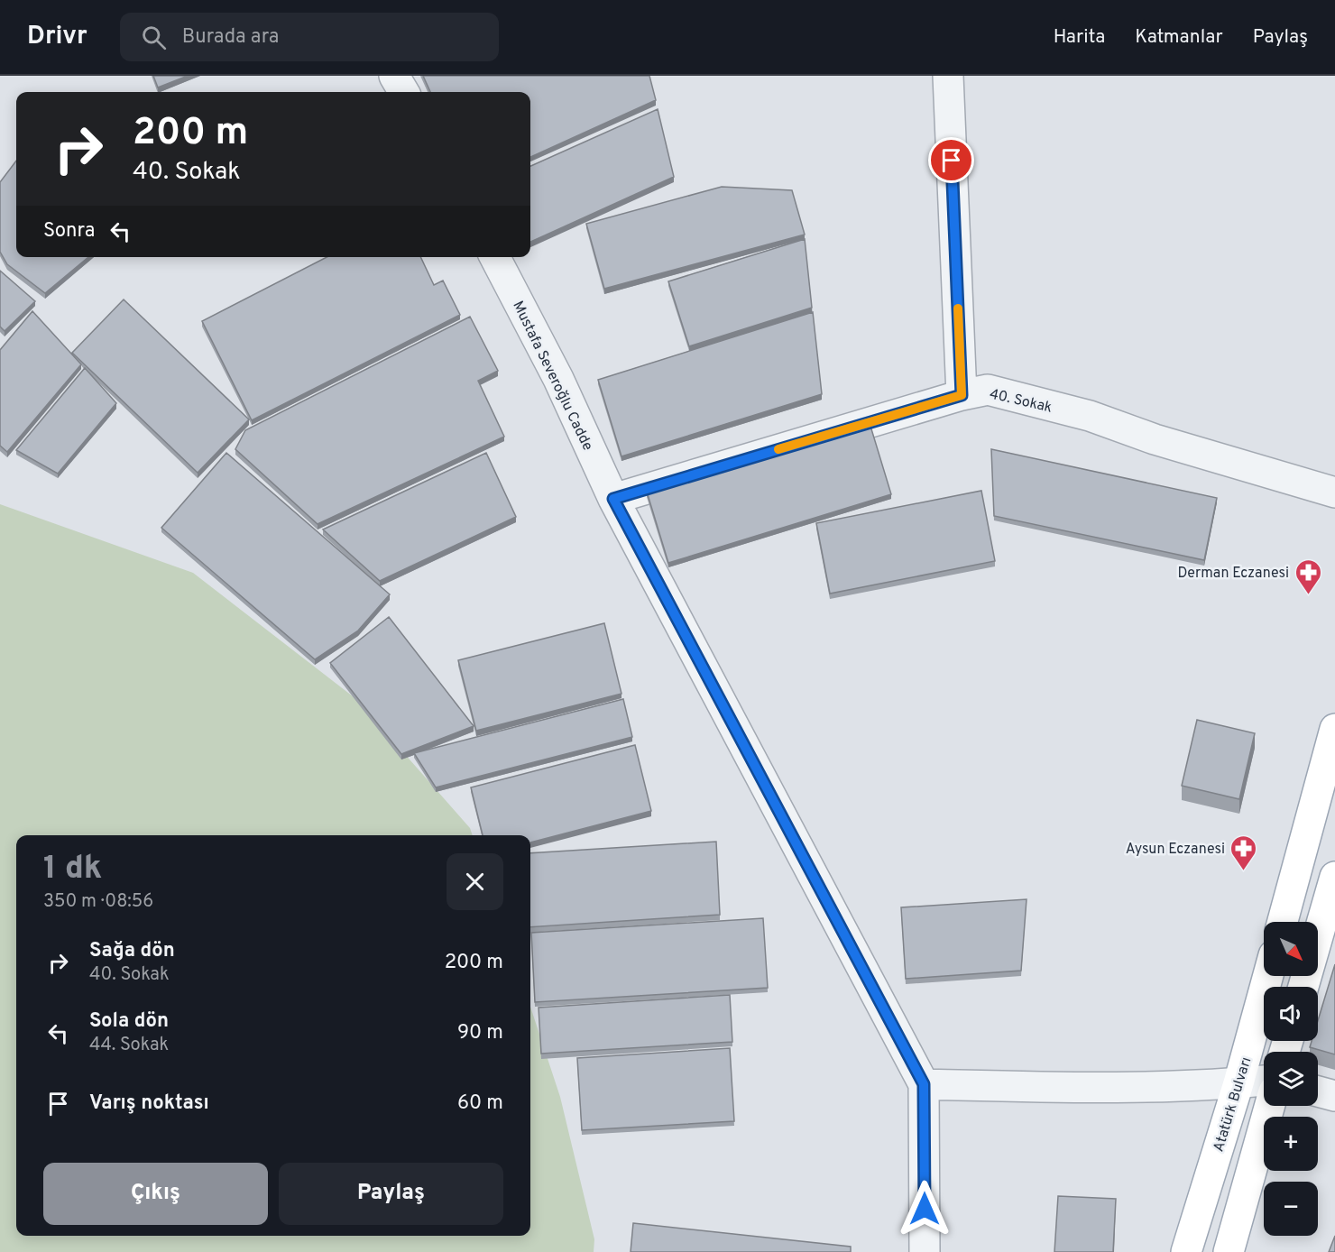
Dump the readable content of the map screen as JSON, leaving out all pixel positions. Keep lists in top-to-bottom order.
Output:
{
  "streets": {
    "main road": ["Atatürk Bulvarı"],
    "street": ["Mustafa Severoğlu Cadde", "40. Sokak"]
  },
  "crossings": [
    ["Mustafa Severoğlu Cadde", "40. Sokak"]
  ],
  "places": {
    "pharmacy": ["Derman Eczanesi", "Aysun Eczanesi"]
  },
  "north": "bottom right",
  "page": {
    "header": "Drivr",
    "search": "Burada ara",
    "nav": ["Harita", "Katmanlar", "Paylaş"],
    "turn": ["200 m", "40. Sokak"],
    "then": "Sonra",
    "heading": ["1 dk", "350 m · 08:56"],
    "map_buttons": ["+", "−"],
    "list": [
      {
        "name": "Sağa dön",
        "note": "40. Sokak",
        "value": "200 m"
      },
      {
        "name": "Sola dön",
        "note": "44. Sokak",
        "value": "90 m"
      },
      {
        "name": "Varış noktası",
        "value": "60 m"
      }
    ],
    "buttons": ["Çıkış", "Paylaş"]
  }
}
